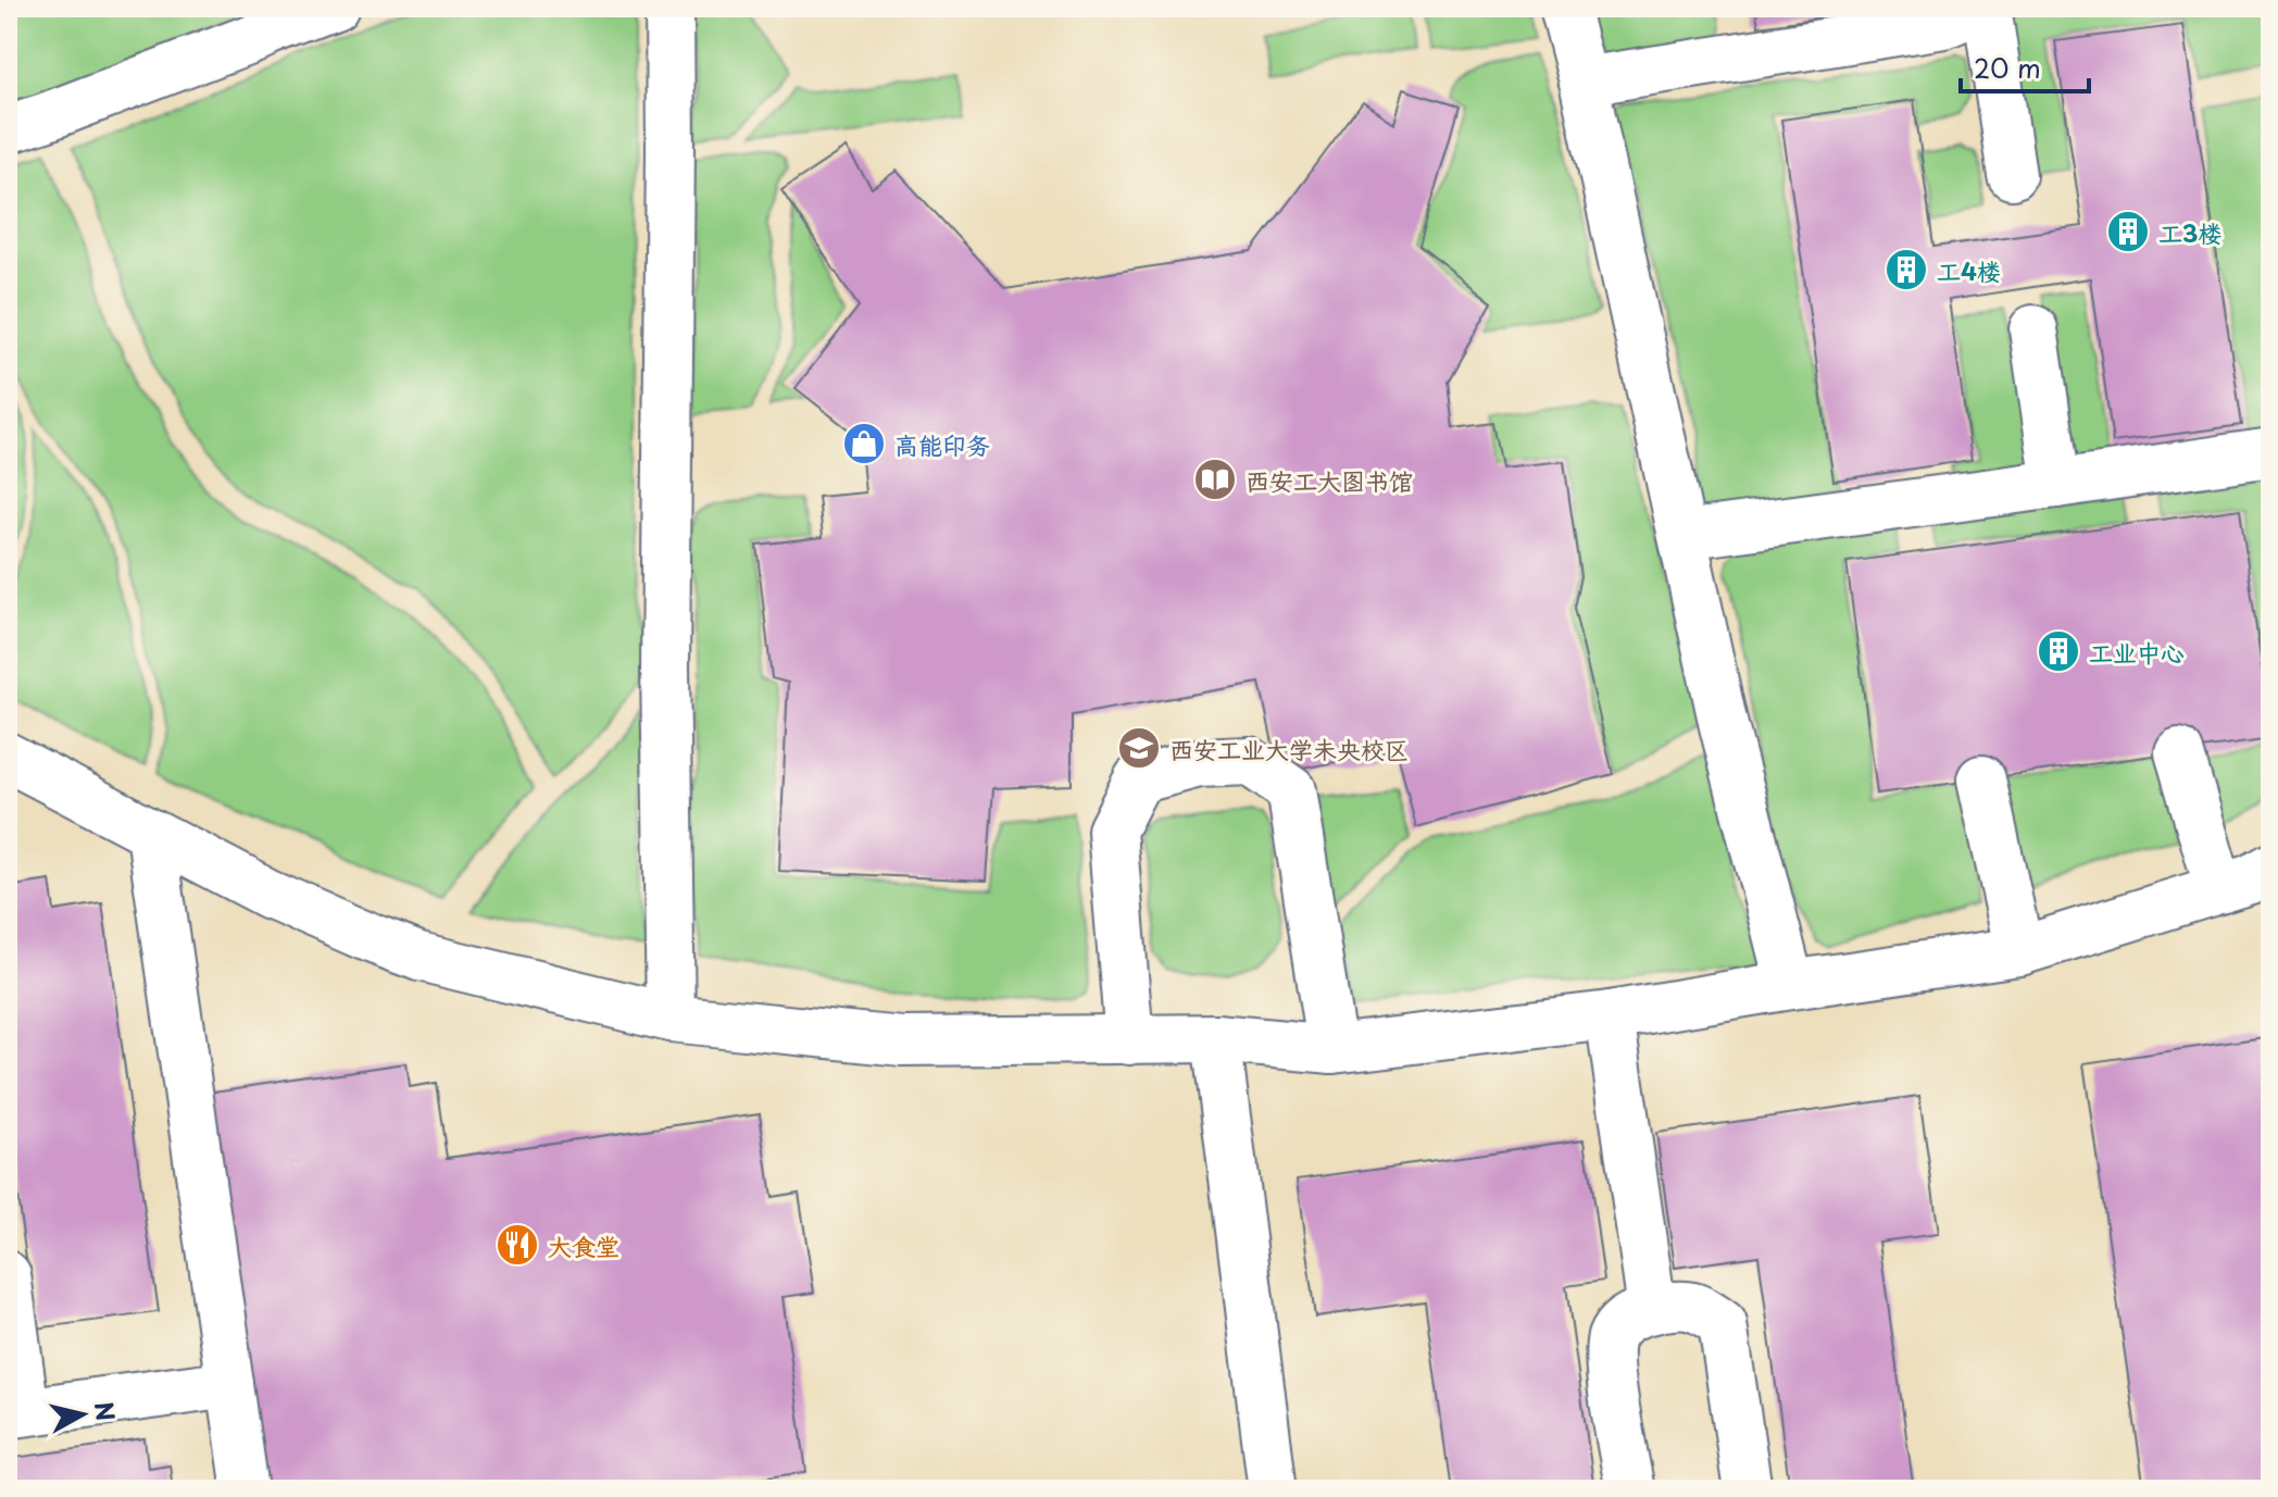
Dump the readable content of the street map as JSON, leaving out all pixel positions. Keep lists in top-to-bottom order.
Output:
{
  "places": {
    "building": ["工3楼", "工4楼", "工业中心"],
    "shop": ["高能印务"],
    "library": ["西安工大图书馆"],
    "school or university": ["西安工业大学未央校区"],
    "restaurant": ["大食堂"]
  },
  "scale_bar": "20 m",
  "north": "right"
}
